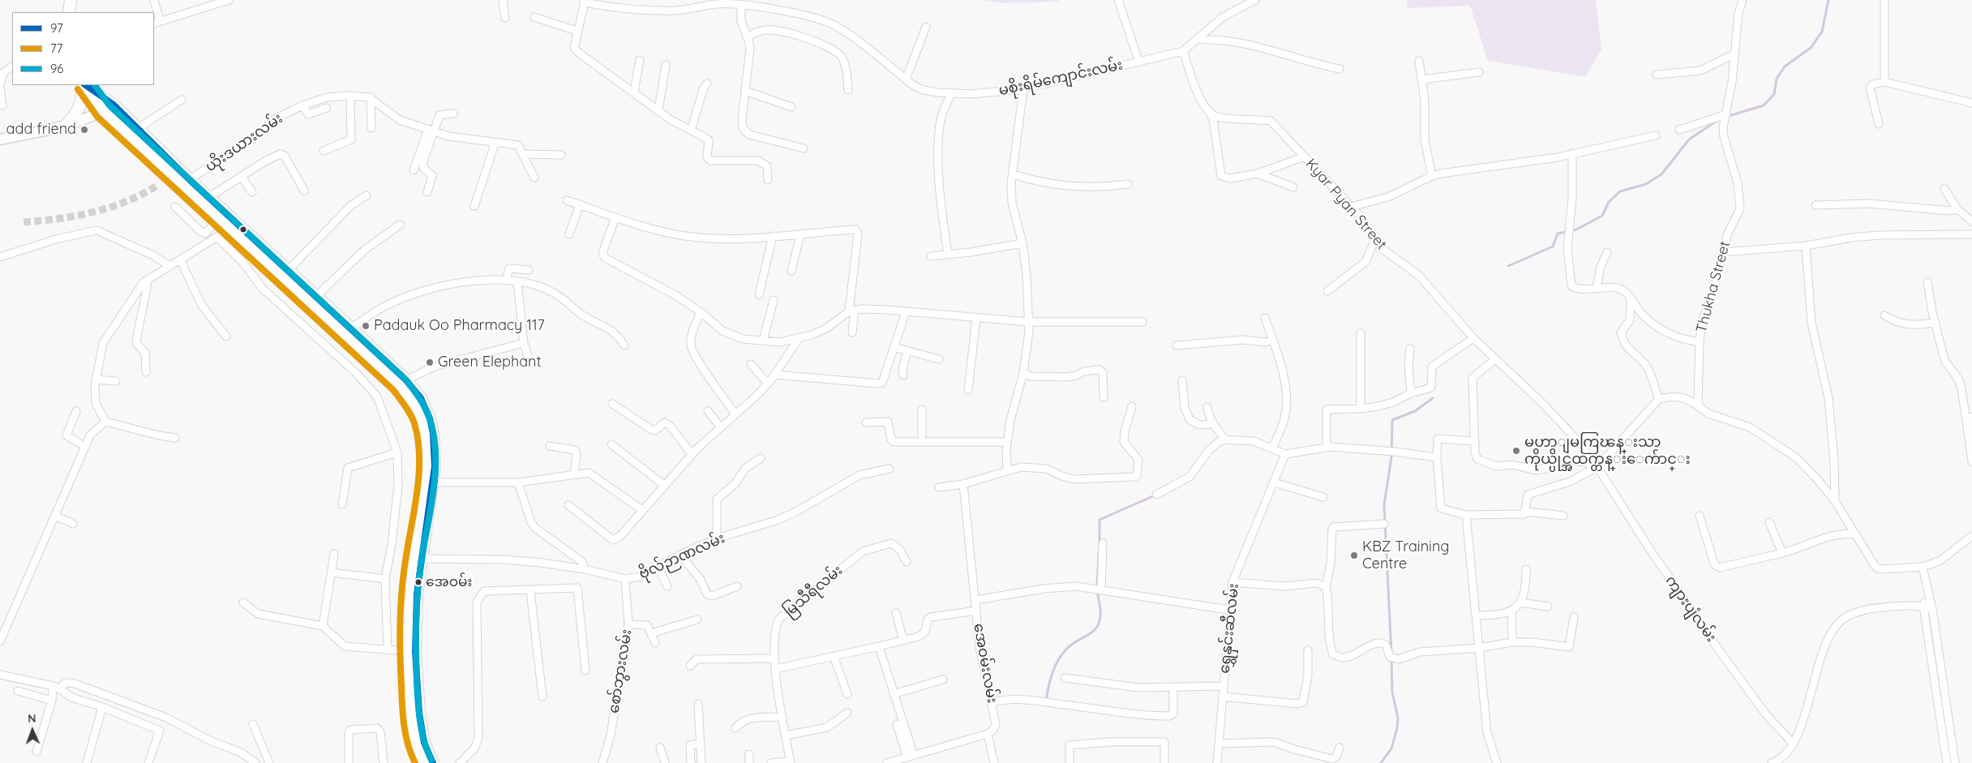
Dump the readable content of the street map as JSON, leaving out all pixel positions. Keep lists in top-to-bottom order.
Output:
{
  "streets": {
    "street": [
      "မစိုးရိမ်ကျောင်းလမ်း",
      "ယိုးဒယားလမ်း",
      "Kyar Pyan Street",
      "Thukha Street",
      "ဗိုလ်ဉာဏလမ်း",
      "မြသီရီလမ်း",
      "ကျားပျံလမ်း",
      "ရွှေနှင်းဆီလမ်း",
      "အေဝမ်းလမ်း",
      "စော်ဘွားလမ်း"
    ]
  },
  "crossings": [
    ["Kyar Pyan Street", "ကျားပျံလမ်း"],
    ["ဗိုလ်ဉာဏလမ်း", "စော်ဘွားလမ်း"]
  ],
  "places": [
    "add friend",
    "Padauk Oo Pharmacy 117",
    "Green Elephant",
    "မဟာျမကြၽန္းသာ ကိုယ္ပိုင္အထက္တန္းေက်ာင္း",
    "KBZ Training Centre",
    "အေဝမ်း"
  ],
  "lines": ["transit line 97", "transit line 96", "transit line 77"],
  "legend": ["97", "77", "96"],
  "north": "top"
}
